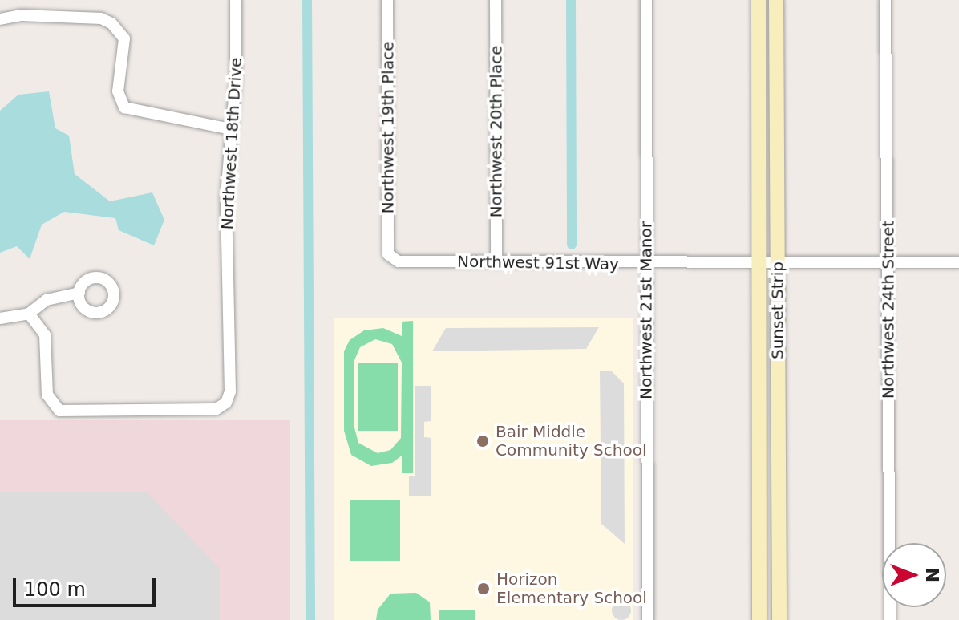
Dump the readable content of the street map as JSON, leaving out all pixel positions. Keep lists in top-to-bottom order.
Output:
{
  "streets": {
    "street": [
      "Northwest 19th Place",
      "Northwest 20th Place",
      "Northwest 18th Drive",
      "Northwest 91st Way",
      "Northwest 24th Street",
      "Northwest 21st Manor",
      "Sunset Strip"
    ]
  },
  "crossings": [
    ["Northwest 19th Place", "Northwest 91st Way"],
    ["Northwest 20th Place", "Northwest 91st Way"],
    ["Northwest 91st Way", "Northwest 24th Street"],
    ["Northwest 91st Way", "Northwest 21st Manor"],
    ["Northwest 91st Way", "Sunset Strip"]
  ],
  "places": ["Bair Middle Community School", "Horizon Elementary School"],
  "scale_bar": "100 m",
  "north": "right"
}
